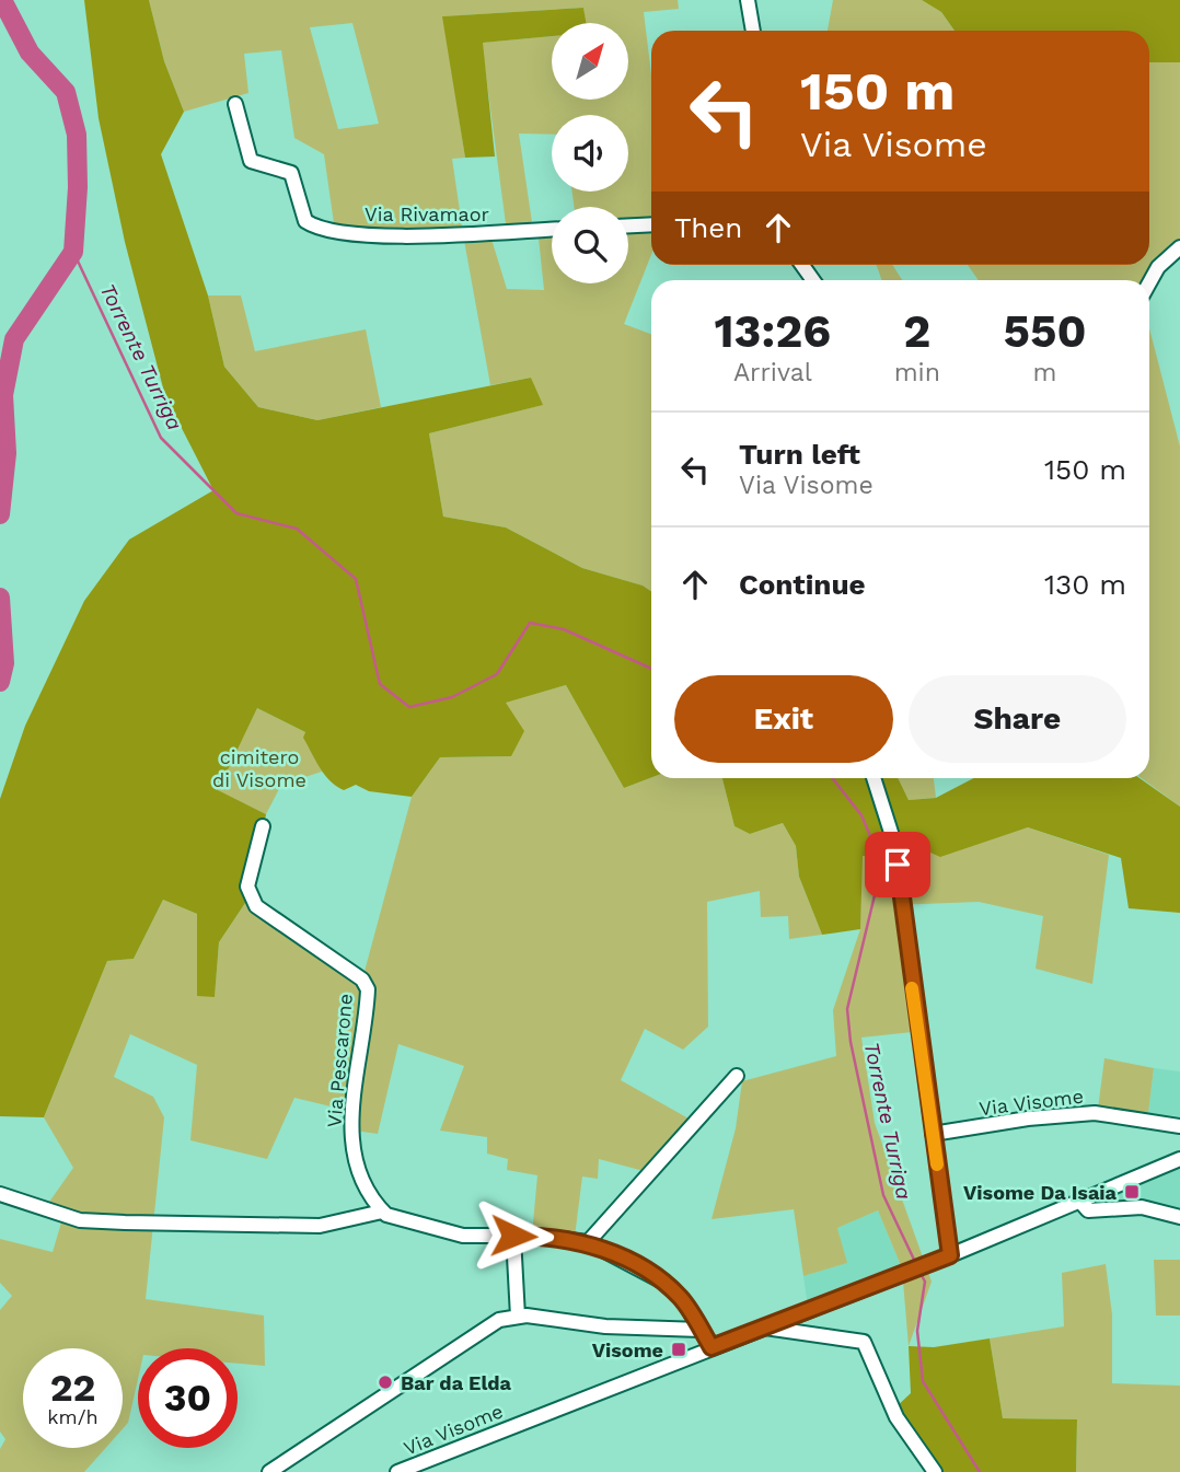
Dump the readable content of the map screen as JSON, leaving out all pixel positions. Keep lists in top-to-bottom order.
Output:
{
  "streets": {
    "street": ["Via Rivamaor", "Via Pescarone", "Via Visome"]
  },
  "water": ["Torrente Turriga"],
  "parks": ["cimitero di Visome"],
  "places": {
    "transit": ["Visome Da Isaia", "Visome"],
    "other": ["Bar da Elda"]
  },
  "north": "top right",
  "page": {
    "turn": ["150 m", "Via Visome"],
    "then": "Then",
    "eta": [
      "13:26",
      "Arrival",
      "2",
      "min",
      "550",
      "m"
    ],
    "list": [
      {
        "name": "Turn left",
        "note": "Via Visome",
        "value": "150 m"
      },
      {
        "name": "Continue",
        "value": "130 m"
      }
    ],
    "buttons": ["Exit", "Share"],
    "speed": "22 km/h",
    "limit": "30"
  }
}
